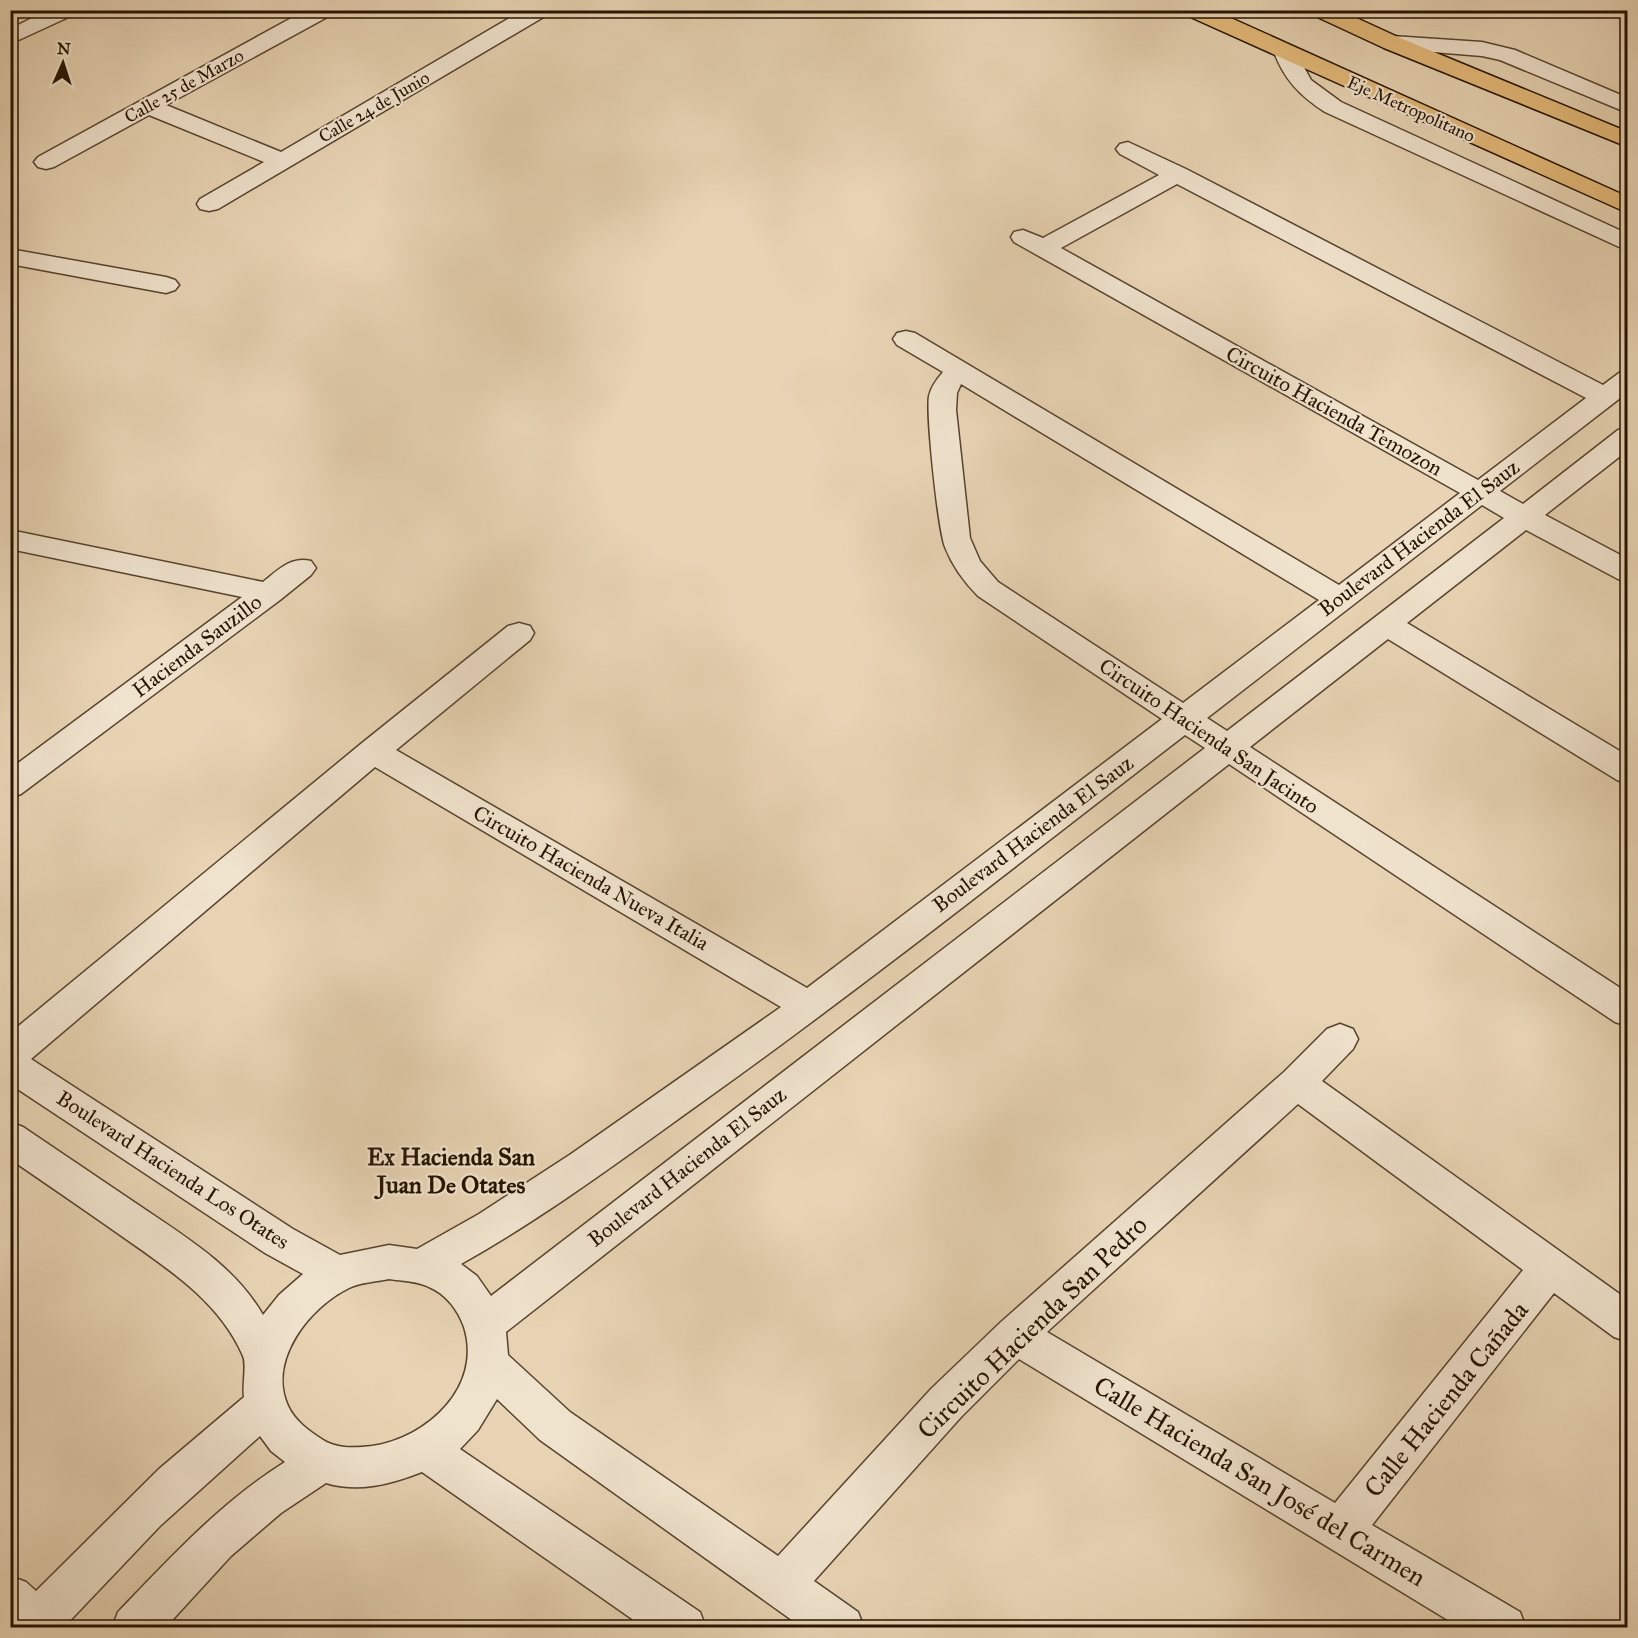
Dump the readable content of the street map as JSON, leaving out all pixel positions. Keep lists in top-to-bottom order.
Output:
{
  "streets": {
    "main road": ["Eje Metropolitano"],
    "street": [
      "Calle 25 de Marzo",
      "Calle 24 de Junio",
      "Circuito Hacienda Temozon",
      "Boulevard Hacienda El Sauz",
      "Hacienda Sauzillo",
      "Circuito Hacienda San Jacinto",
      "Circuito Hacienda Nueva Italia",
      "Boulevard Hacienda Los Otates",
      "Circuito Hacienda San Pedro",
      "Calle Hacienda Cañada",
      "Calle Hacienda San José del Carmen"
    ]
  },
  "crossings": [
    ["Circuito Hacienda Temozon", "Boulevard Hacienda El Sauz"],
    ["Boulevard Hacienda El Sauz", "Circuito Hacienda San Jacinto"],
    ["Boulevard Hacienda El Sauz", "Circuito Hacienda Nueva Italia"],
    ["Circuito Hacienda San Pedro", "Calle Hacienda San José del Carmen"],
    ["Calle Hacienda Cañada", "Calle Hacienda San José del Carmen"]
  ],
  "districts": ["Ex Hacienda San Juan De Otates"],
  "north": "top"
}
